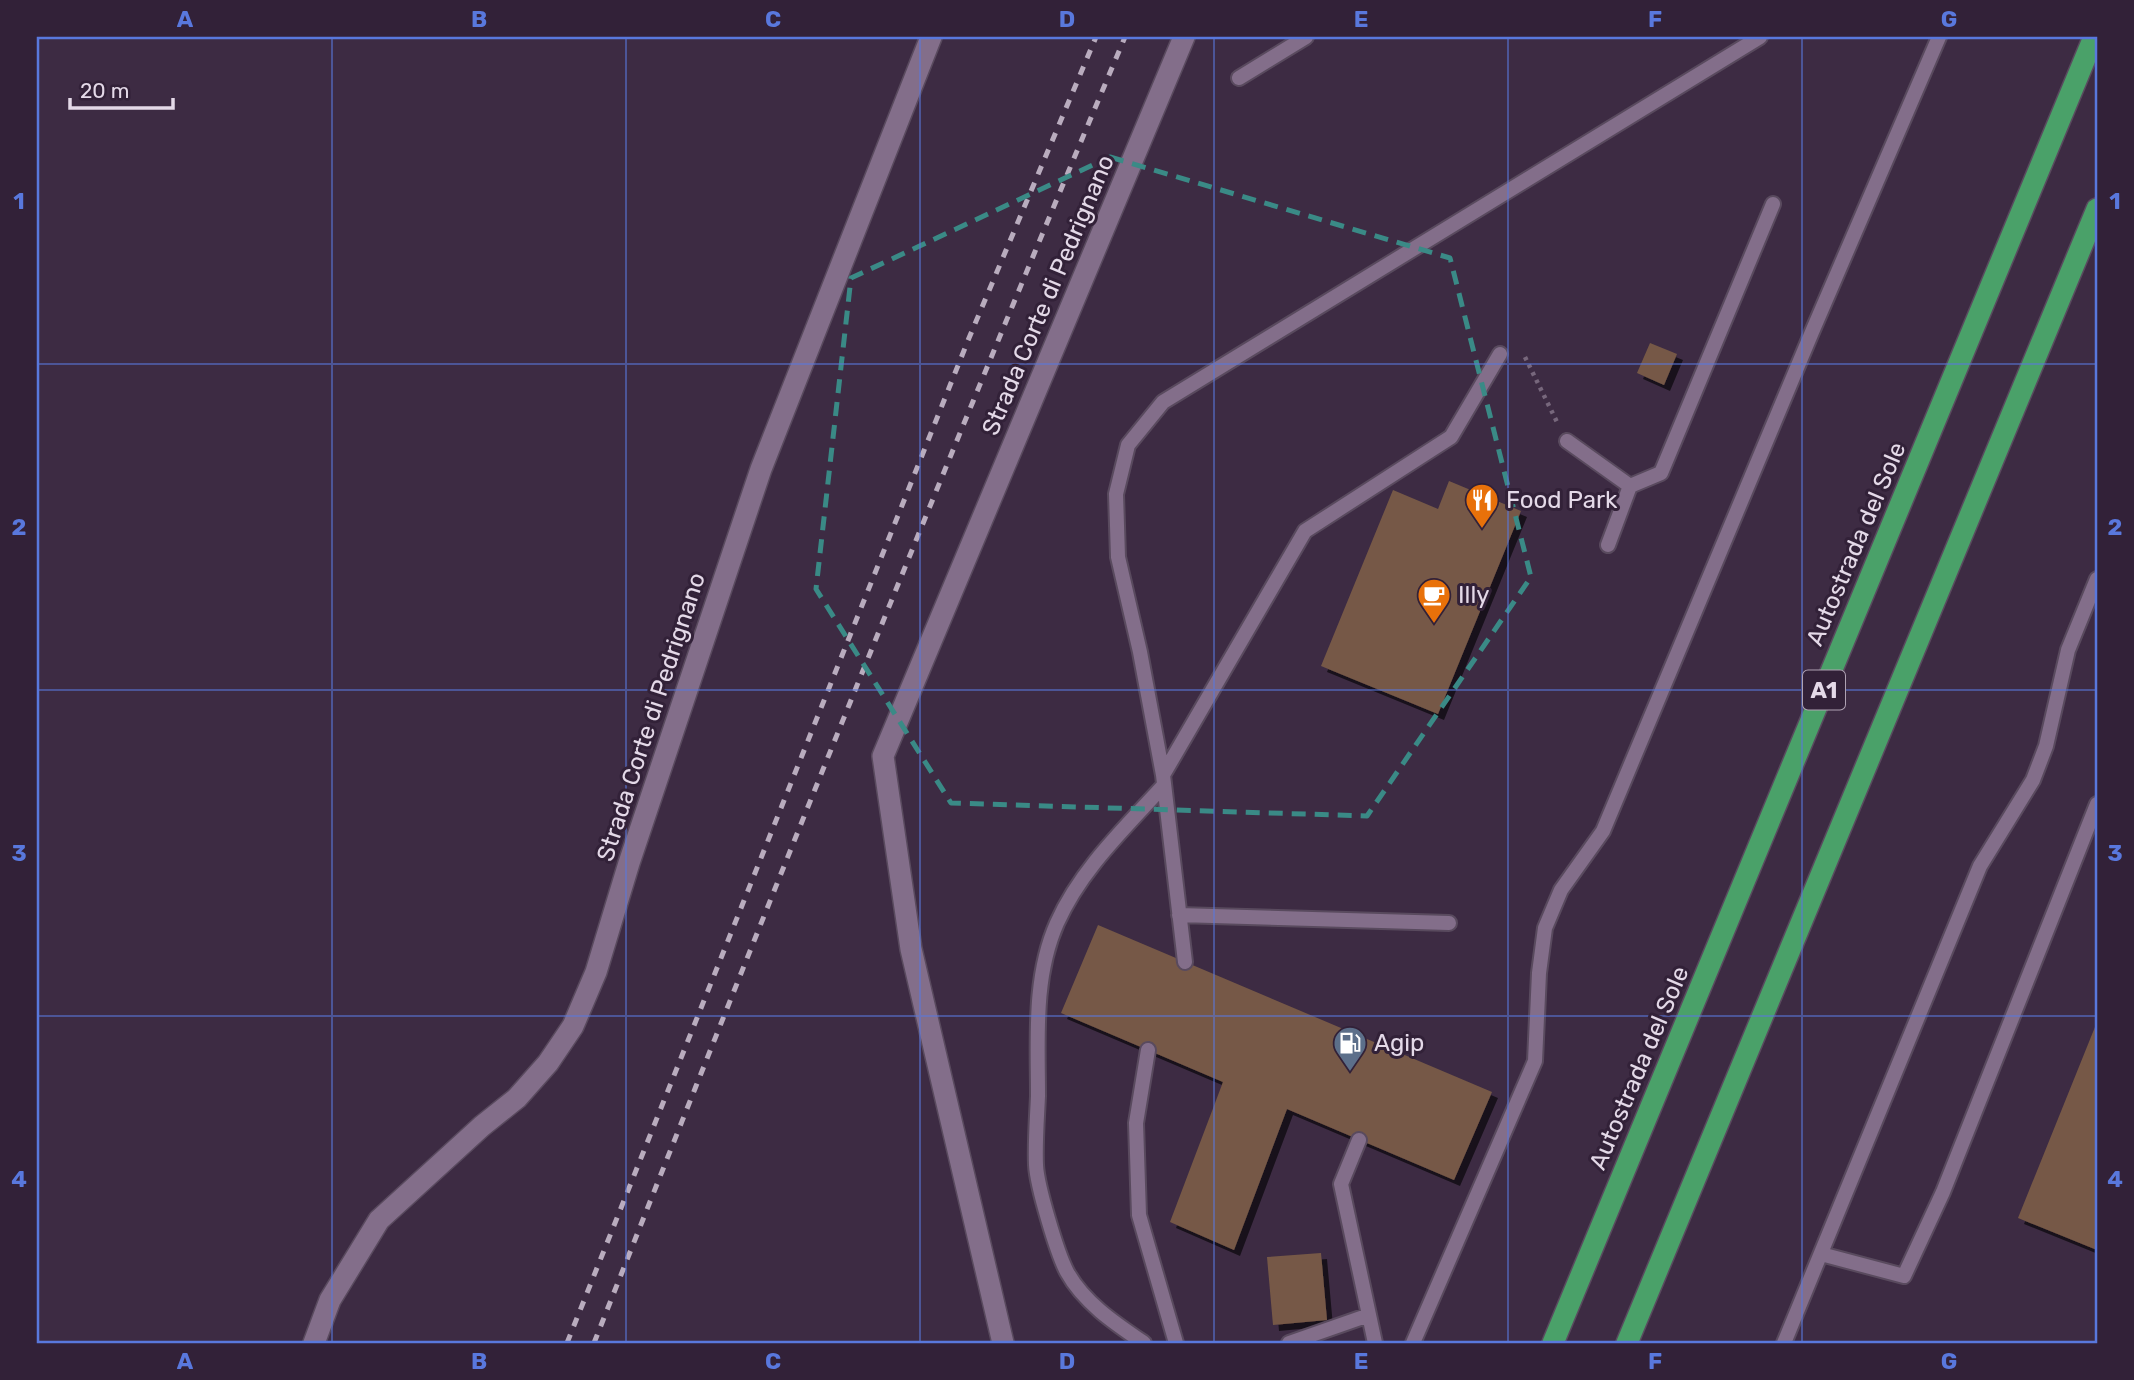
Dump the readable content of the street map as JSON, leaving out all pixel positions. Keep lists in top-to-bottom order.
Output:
{
  "streets": {
    "highway": ["Autostrada del Sole", "A1"],
    "street": ["Strada Corte di Pedrignano"]
  },
  "places": {
    "restaurant": ["Food Park"],
    "cafe": ["Illy"],
    "fuel station": ["Agip"]
  },
  "scale_bar": "20 m",
  "grid": {
    "columns": [
      "A",
      "B",
      "C",
      "D",
      "E",
      "F",
      "G"
    ],
    "rows": [
      "1",
      "2",
      "3",
      "4"
    ]
  }
}
